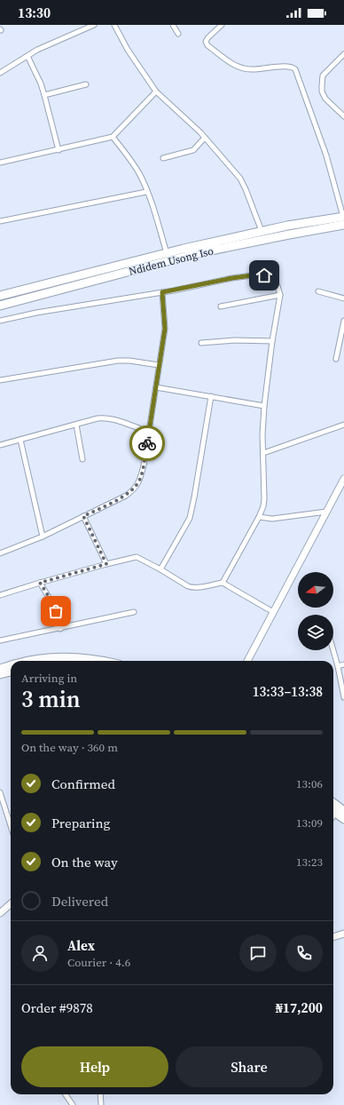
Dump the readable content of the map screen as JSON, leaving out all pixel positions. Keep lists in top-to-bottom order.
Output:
{
  "streets": {
    "highway": ["Ndidem Usong Iso"]
  },
  "north": "left",
  "page": {
    "status": "13:30",
    "heading": ["3 min", "Arriving in", "13:33–13:38"],
    "panel": [
      "Alex",
      "Courier · 4.6",
      "Order #9878",
      "₦17,200"
    ],
    "bar": "On the way · 360 m",
    "list": [
      ["Confirmed", "13:06"],
      ["Preparing", "13:09"],
      ["On the way", "13:23"],
      "Delivered"
    ],
    "buttons": ["Help", "Share"]
  }
}
